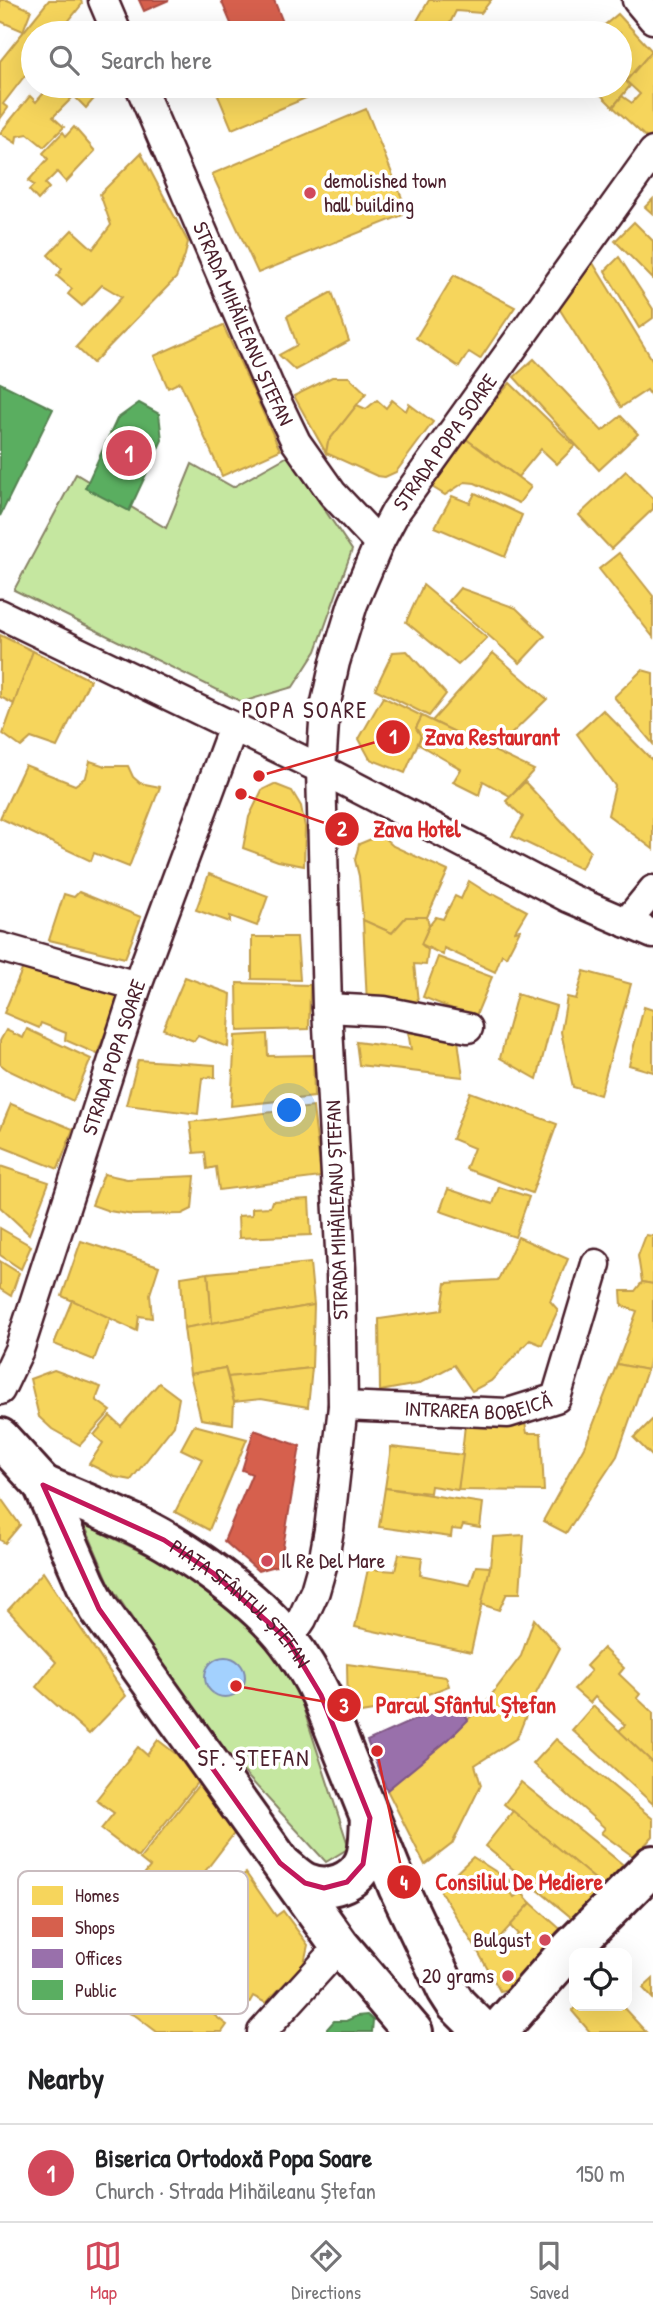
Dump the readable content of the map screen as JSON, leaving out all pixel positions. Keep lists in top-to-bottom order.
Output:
{
  "streets": {
    "street": [
      "STRADA MIHĂILEANU ȘTEFAN",
      "STRADA POPA SOARE",
      "INTRAREA BOBEICĂ",
      "PIAȚA SFÂNTUL ȘTEFAN"
    ]
  },
  "crossings": [
    ["STRADA MIHĂILEANU ȘTEFAN", "STRADA POPA SOARE"],
    ["STRADA MIHĂILEANU ȘTEFAN", "INTRAREA BOBEICĂ"],
    ["STRADA MIHĂILEANU ȘTEFAN", "PIAȚA SFÂNTUL ȘTEFAN"]
  ],
  "districts": ["POPA SOARE", "SF. ȘTEFAN"],
  "places": [
    "demolished town hall building",
    "Zava Restaurant",
    "Zava Hotel",
    "Il Re Del Mare",
    "Parcul Sfântul Ștefan",
    "Consiliul De Mediere",
    "Bulgust",
    "20 grams"
  ],
  "legend": [
    "Homes",
    "Shops",
    "Offices",
    "Public"
  ],
  "page": {
    "search": "Search here",
    "pins": "1",
    "heading": "Nearby",
    "list": [
      {
        "mark": "1",
        "name": "Biserica Ortodoxă Popa Soare",
        "note": "Church · Strada Mihăileanu Ștefan",
        "value": "150 m"
      }
    ],
    "nav": ["Map", "Directions", "Saved"]
  }
}
